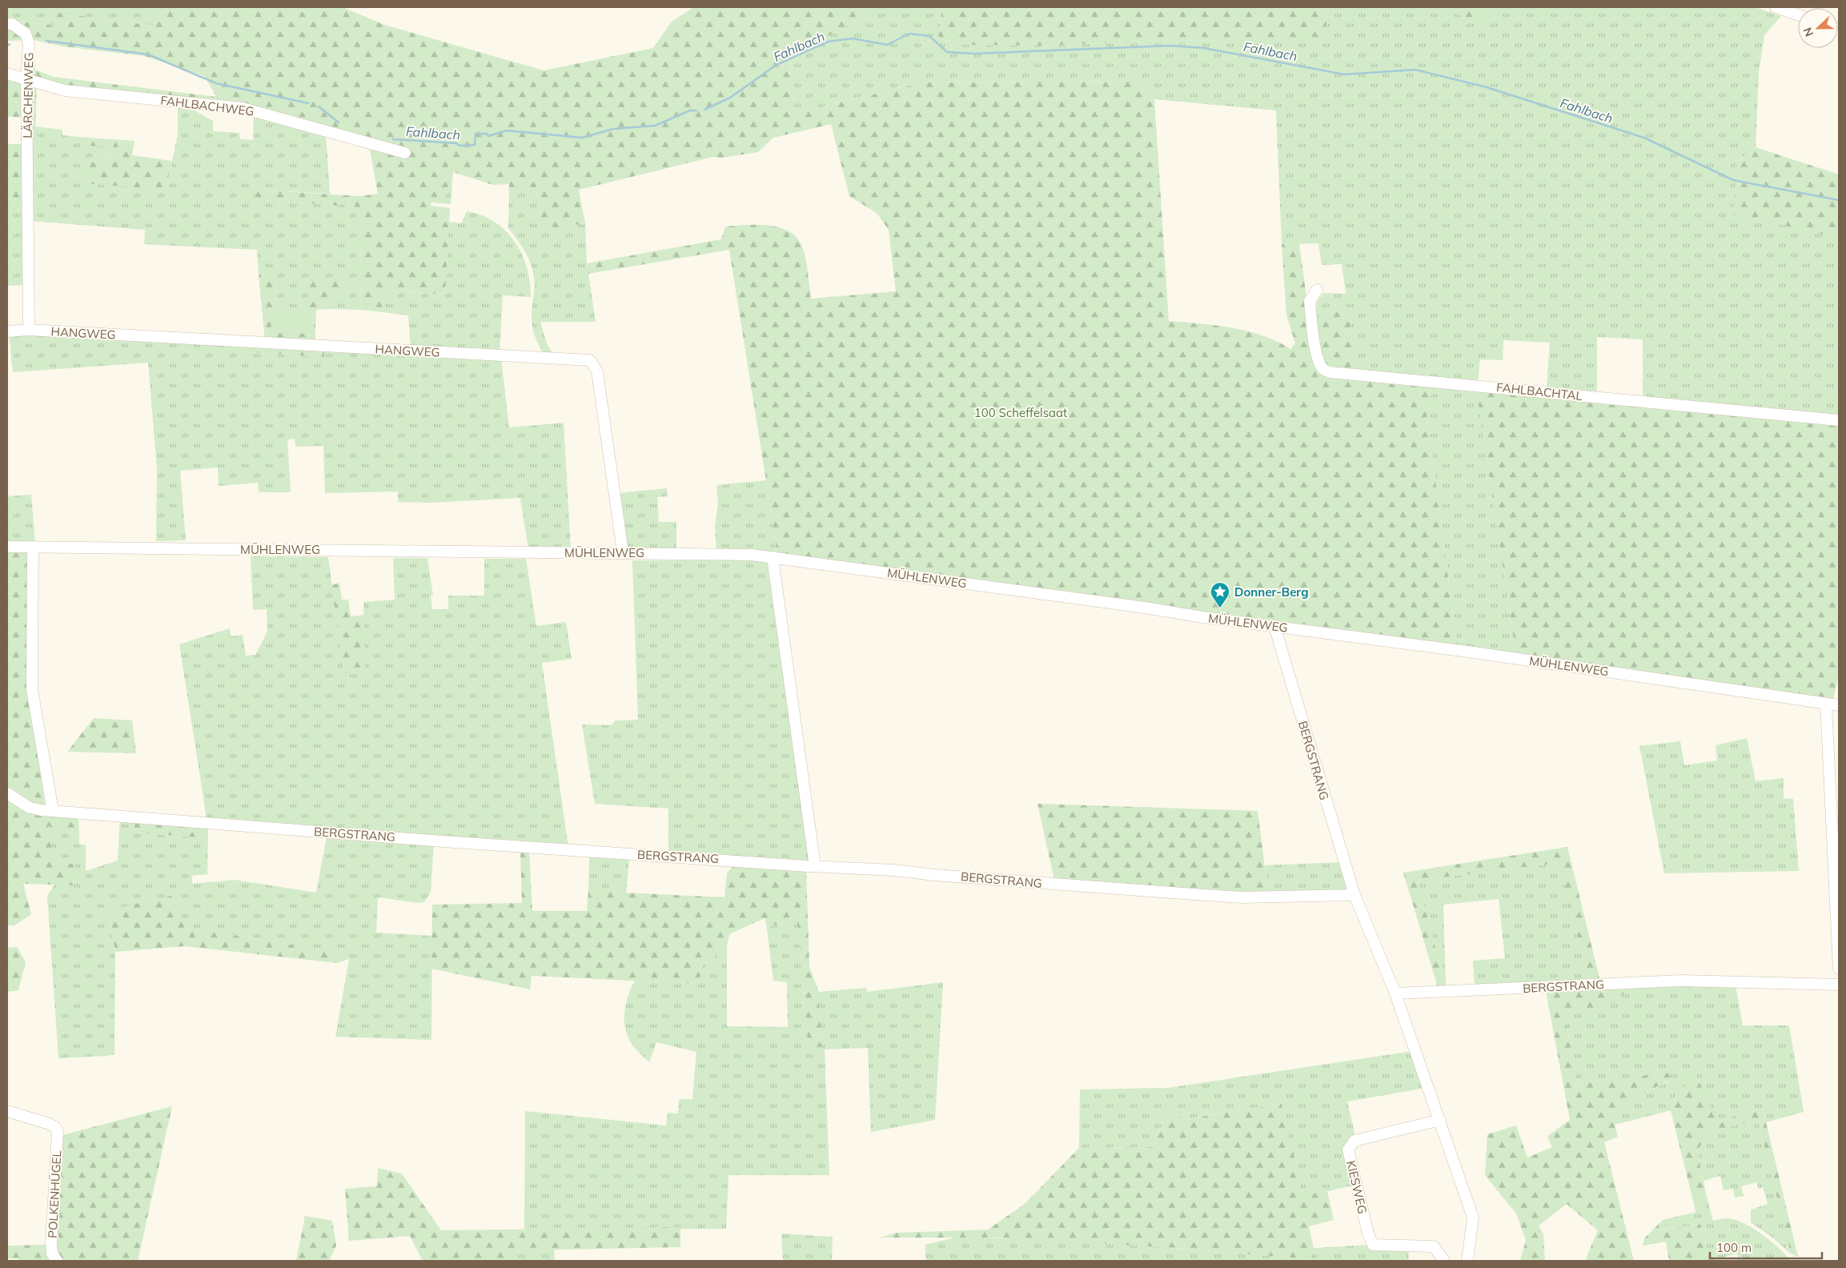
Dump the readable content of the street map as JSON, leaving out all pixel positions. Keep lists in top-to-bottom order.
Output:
{
  "streets": {
    "street": [
      "LÄRCHENWEG",
      "FAHLBACHWEG",
      "HANGWEG",
      "FAHLBACHTAL",
      "MÜHLENWEG",
      "BERGSTRANG",
      "KIESWEG",
      "POLKENHÜGEL"
    ]
  },
  "crossings": [
    ["LÄRCHENWEG", "FAHLBACHWEG"],
    ["LÄRCHENWEG", "HANGWEG"],
    ["HANGWEG", "MÜHLENWEG"],
    ["MÜHLENWEG", "BERGSTRANG"]
  ],
  "water": ["Fahlbach"],
  "parks": ["100 Scheffelsaat"],
  "places": {
    "place": ["Donner-Berg"]
  },
  "scale_bar": "100 m",
  "north": "left"
}
